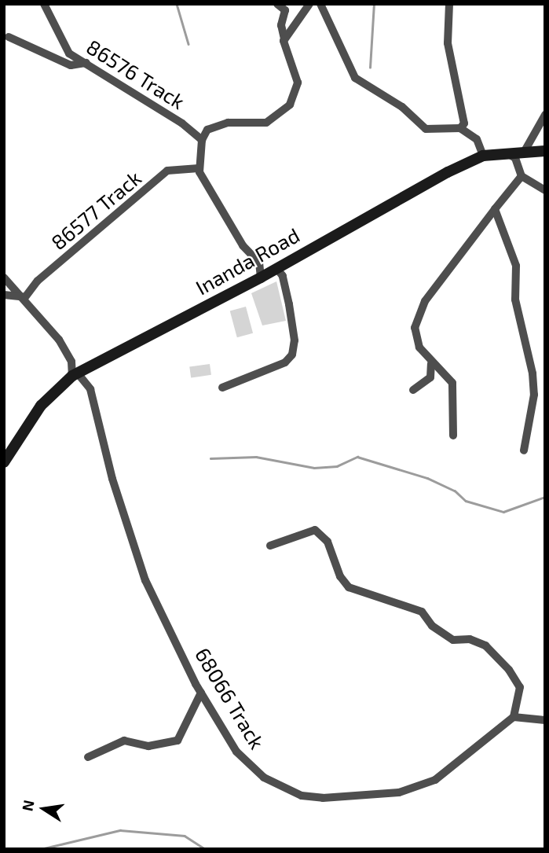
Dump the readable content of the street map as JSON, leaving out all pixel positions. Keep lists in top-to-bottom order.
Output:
{
  "streets": {
    "street": [
      "86576 Track",
      "86577 Track",
      "Inanda Road",
      "68066 Track"
    ]
  },
  "crossings": [
    ["86577 Track", "68066 Track"],
    ["Inanda Road", "68066 Track"]
  ],
  "north": "left"
}
